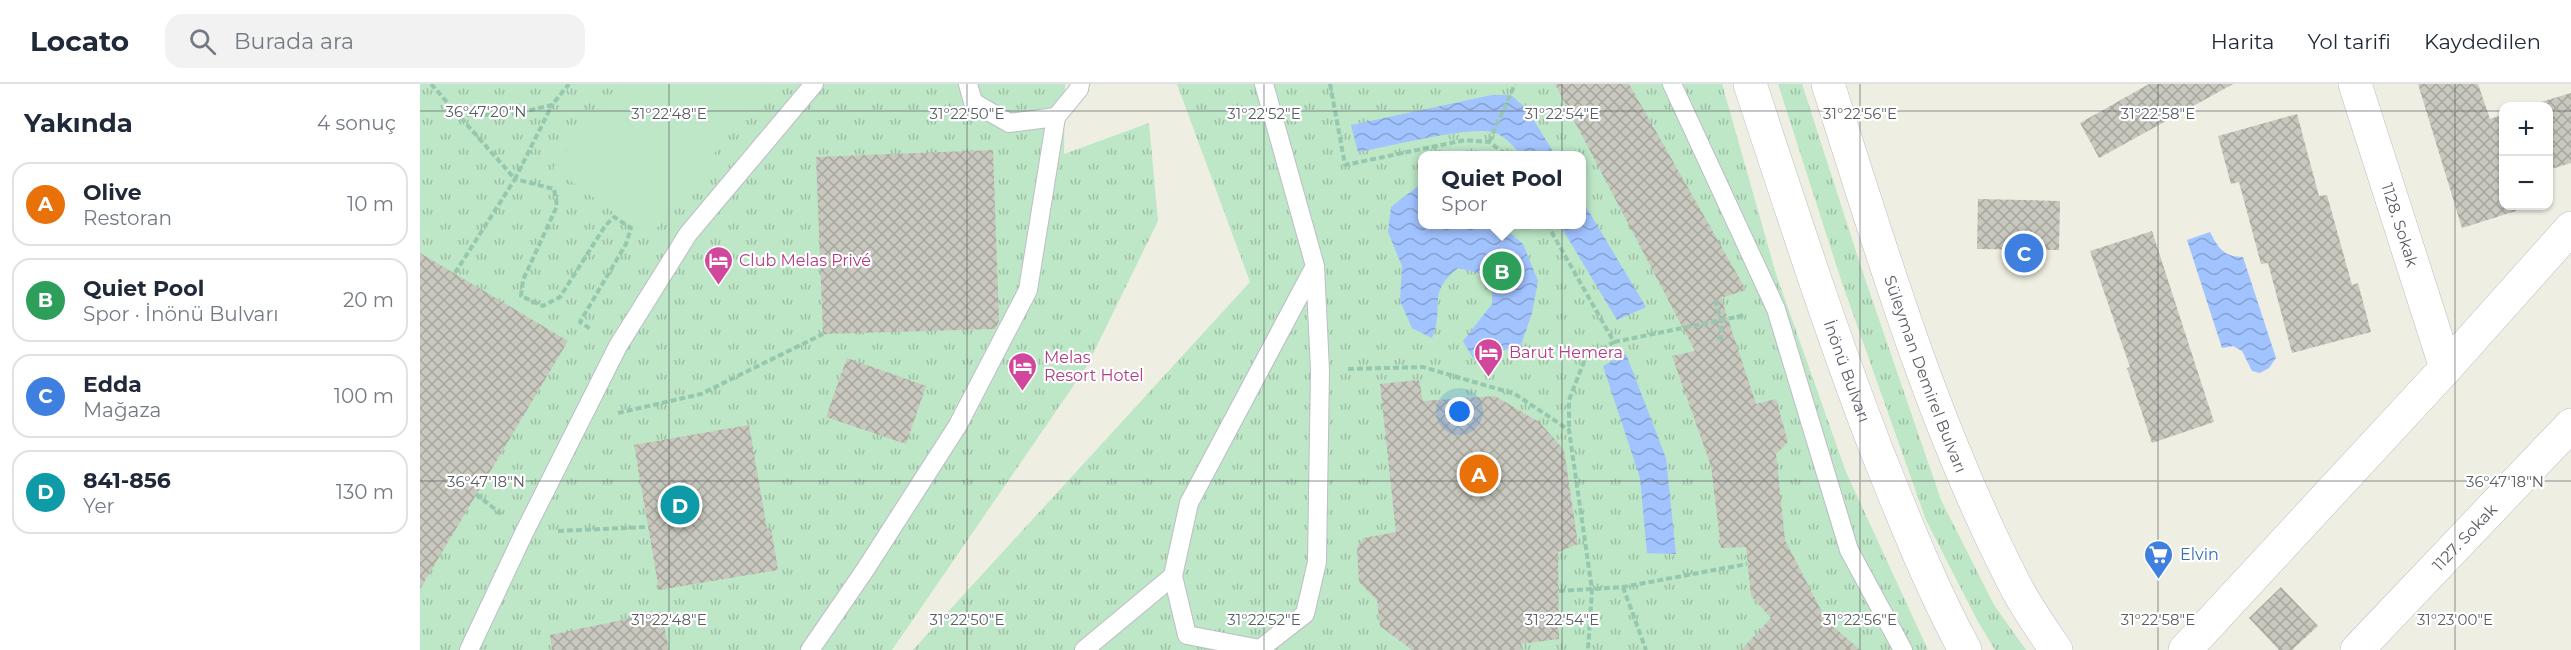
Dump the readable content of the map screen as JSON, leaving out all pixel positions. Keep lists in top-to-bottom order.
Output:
{
  "streets": {
    "main road": [
      "1128. Sokak",
      "İnönü Bulvarı",
      "Süleyman Demirel Bulvarı",
      "1127. Sokak"
    ]
  },
  "places": {
    "hotel": ["Club Melas Privé", "Barut Hemera", "Melas Resort Hotel"],
    "supermarket": ["Elvin"]
  },
  "page": {
    "header": "Locato",
    "search": "Burada ara",
    "nav": ["Harita", "Yol tarifi", "Kaydedilen"],
    "heading": ["Yakında", "4 sonuç"],
    "map_buttons": ["+", "−"],
    "popup": ["Quiet Pool", "Spor"],
    "list": [
      {
        "mark": "A",
        "name": "Olive",
        "note": "Restoran",
        "value": "10 m"
      },
      {
        "mark": "B",
        "name": "Quiet Pool",
        "note": "Spor · İnönü Bulvarı",
        "value": "20 m"
      },
      {
        "mark": "C",
        "name": "Edda",
        "note": "Mağaza",
        "value": "100 m"
      },
      {
        "mark": "D",
        "name": "841-856",
        "note": "Yer",
        "value": "130 m"
      }
    ],
    "pins": [
      "C",
      "B",
      "A",
      "D"
    ]
  },
  "coordinates": [
    "36°47'20\"N",
    "31°22'48\"E",
    "31°22'50\"E",
    "31°22'52\"E",
    "31°22'54\"E",
    "31°22'56\"E",
    "31°22'58\"E",
    "36°47'18\"N",
    "31°23'00\"E"
  ]
}
